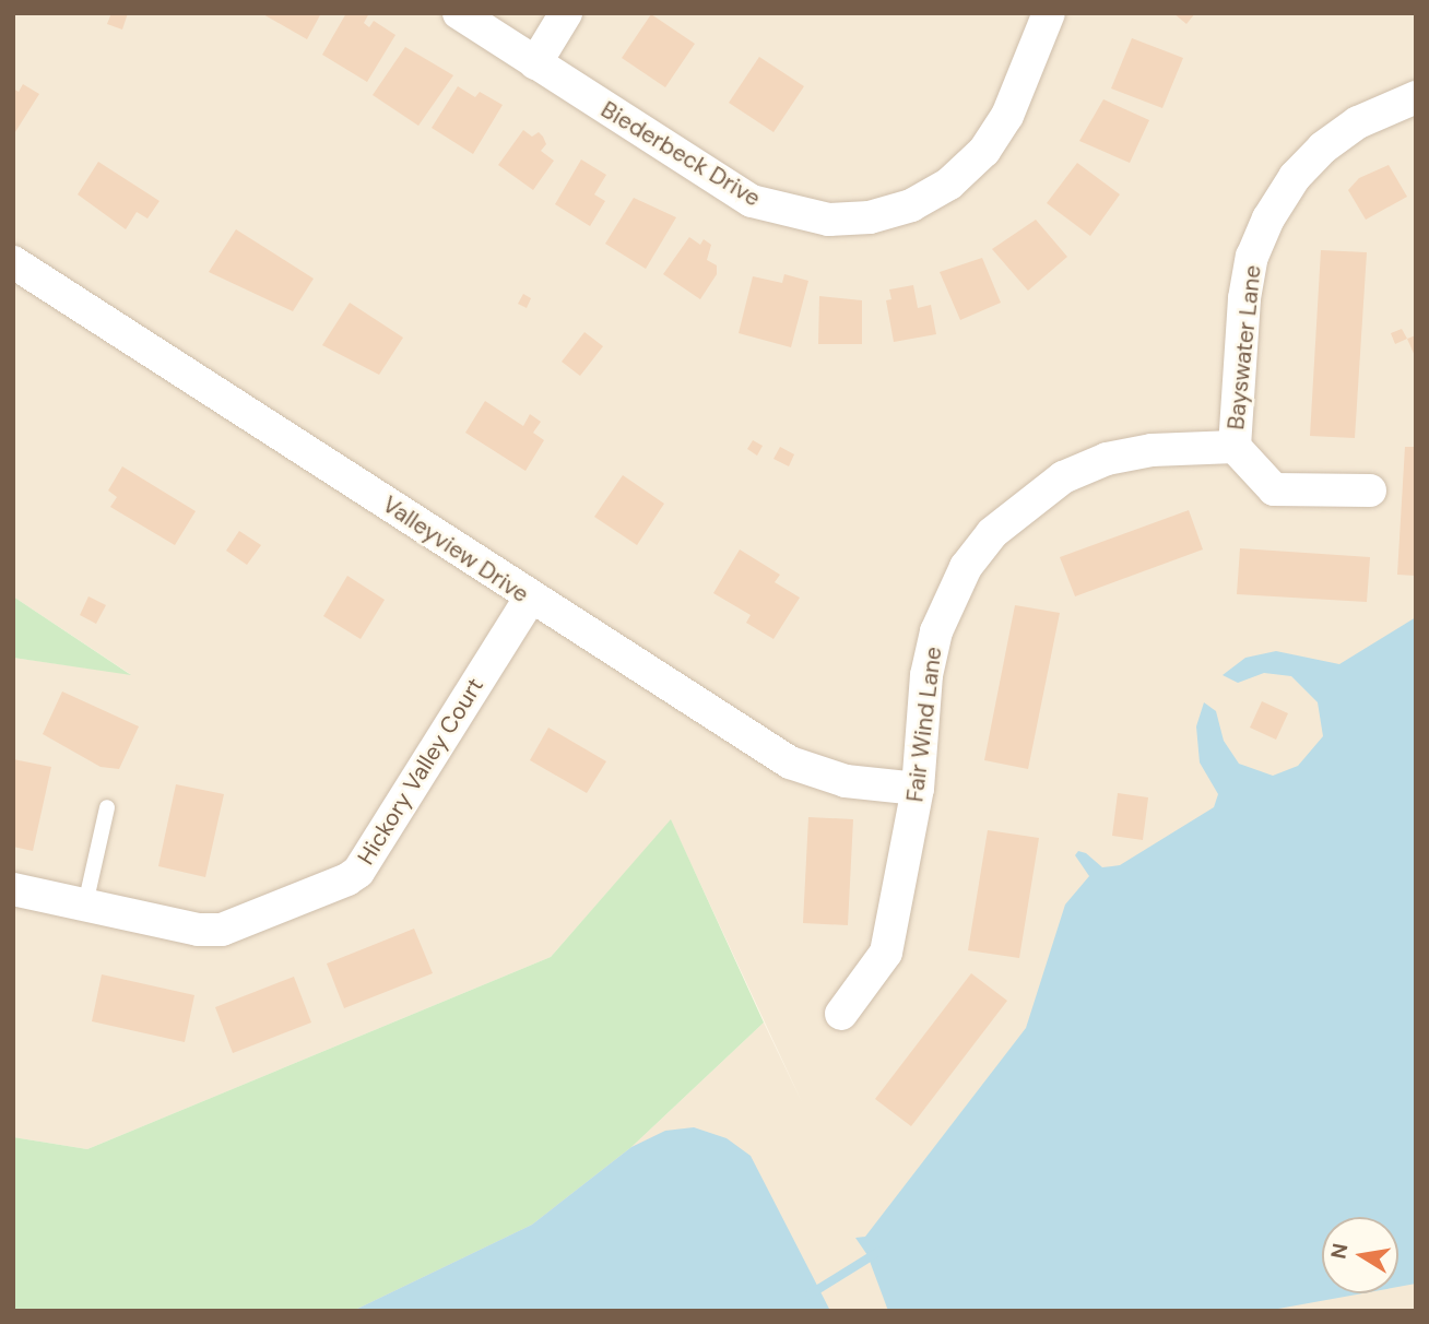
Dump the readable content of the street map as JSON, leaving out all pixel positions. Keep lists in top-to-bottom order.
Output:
{
  "streets": {
    "street": [
      "Biederbeck Drive",
      "Bayswater Lane",
      "Valleyview Drive",
      "Fair Wind Lane",
      "Hickory Valley Court"
    ]
  },
  "crossings": [
    ["Bayswater Lane", "Fair Wind Lane"],
    ["Valleyview Drive", "Fair Wind Lane"],
    ["Valleyview Drive", "Hickory Valley Court"]
  ],
  "north": "left"
}
